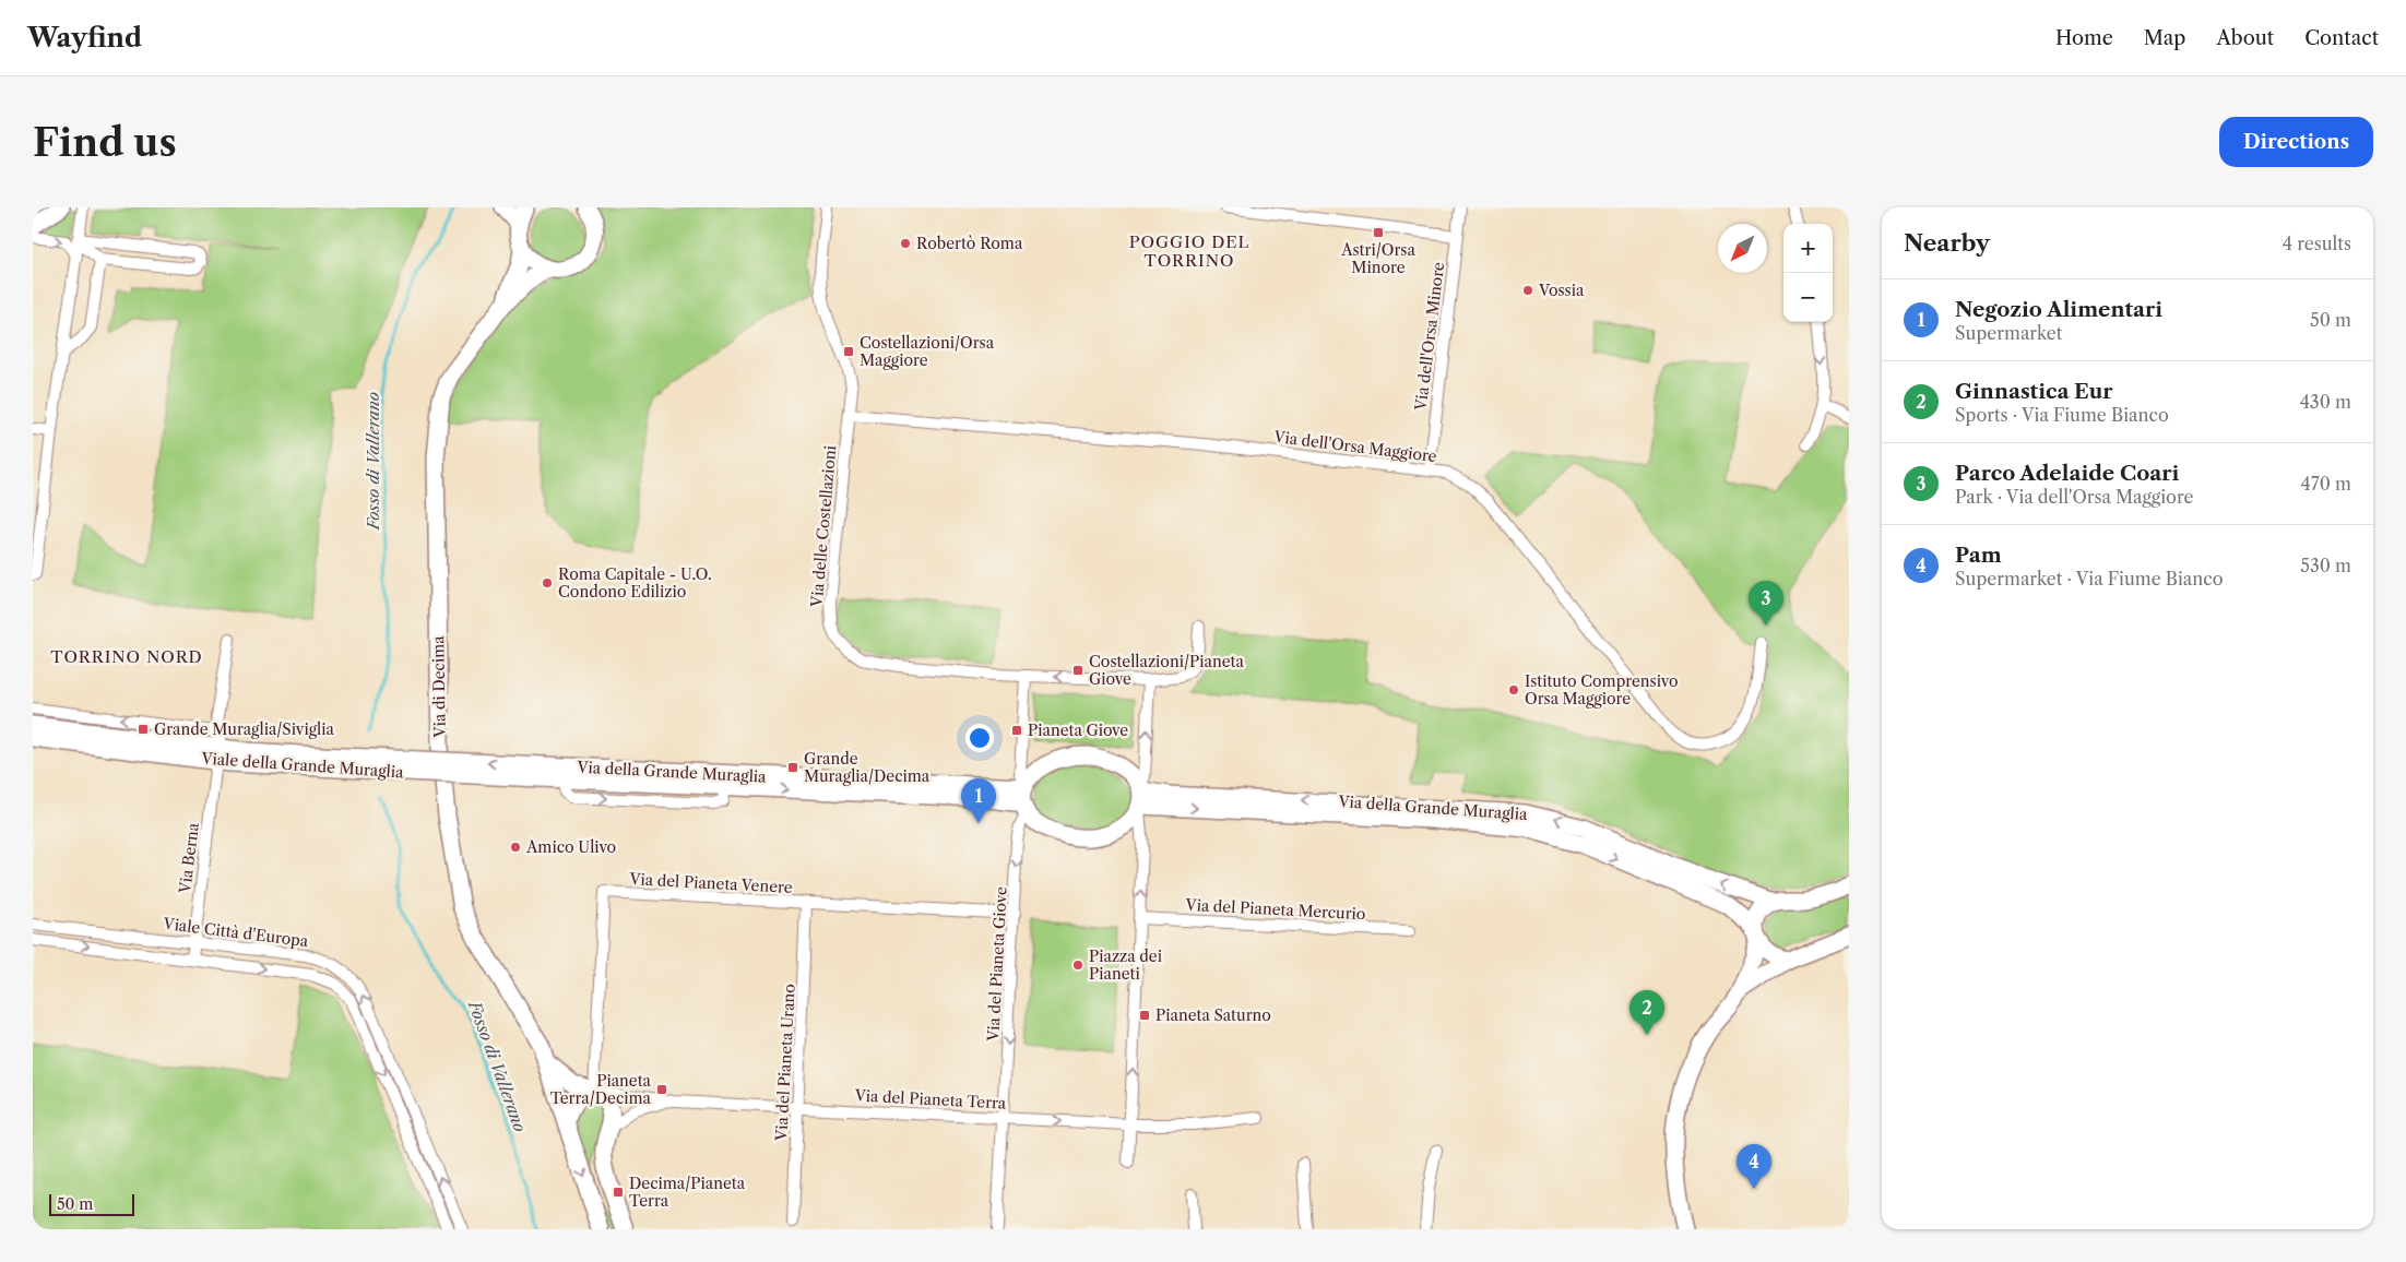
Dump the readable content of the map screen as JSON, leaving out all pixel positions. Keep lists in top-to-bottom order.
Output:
{
  "streets": {
    "street": [
      "Via dell'Orsa Minore",
      "Via dell'Orsa Maggiore",
      "Via delle Costellazioni",
      "Via di Decima",
      "Viale della Grande Muraglia",
      "Via della Grande Muraglia",
      "Via Berna",
      "Via del Pianeta Venere",
      "Via del Pianeta Mercurio",
      "Viale Città d'Europa",
      "Via del Pianeta Giove",
      "Via del Pianeta Urano",
      "Via del Pianeta Terra"
    ]
  },
  "crossings": [
    ["Via dell'Orsa Minore", "Via dell'Orsa Maggiore"],
    ["Via dell'Orsa Maggiore", "Via delle Costellazioni"],
    ["Via delle Costellazioni", "Via del Pianeta Giove"],
    ["Via di Decima", "Via del Pianeta Venere"],
    ["Via di Decima", "Via del Pianeta Terra"],
    ["Viale della Grande Muraglia", "Via della Grande Muraglia"],
    ["Viale della Grande Muraglia", "Via Berna"],
    ["Via della Grande Muraglia", "Via del Pianeta Giove"],
    ["Via Berna", "Viale Città d'Europa"],
    ["Via del Pianeta Venere", "Via del Pianeta Giove"],
    ["Via del Pianeta Venere", "Via del Pianeta Urano"],
    ["Via del Pianeta Venere", "Via del Pianeta Terra"],
    ["Via del Pianeta Giove", "Via del Pianeta Terra"],
    ["Via del Pianeta Urano", "Via del Pianeta Terra"]
  ],
  "one_way": ["Via del Pianeta Giove"],
  "districts": ["POGGIO DEL TORRINO", "TORRINO NORD"],
  "water": ["Fosso di Vallerano"],
  "places": {
    "transit": [
      "Astri/Orsa Minore",
      "Costellazioni/Orsa Maggiore",
      "Costellazioni/Pianeta Giove",
      "Grande Muraglia/Siviglia",
      "Pianeta Giove",
      "Grande Muraglia/Decima",
      "Pianeta Saturno",
      "Pianeta Terra/Decima",
      "Decima/Pianeta Terra"
    ],
    "other": [
      "Robertò Roma",
      "Vossia",
      "Roma Capitale - U.O. Condono Edilizio",
      "Istituto Comprensivo Orsa Maggiore",
      "Amico Ulivo",
      "Piazza dei Pianeti"
    ]
  },
  "scale_bar": "50 m",
  "north": "bottom left",
  "page": {
    "header": "Wayfind",
    "nav": [
      "Home",
      "Map",
      "About",
      "Contact"
    ],
    "buttons": "Directions",
    "title": "Find us",
    "heading": ["Nearby", "4 results"],
    "map_buttons": ["+", "−"],
    "list": [
      {
        "mark": "1",
        "name": "Negozio Alimentari",
        "note": "Supermarket",
        "value": "50 m"
      },
      {
        "mark": "2",
        "name": "Ginnastica Eur",
        "note": "Sports · Via Fiume Bianco",
        "value": "430 m"
      },
      {
        "mark": "3",
        "name": "Parco Adelaide Coari",
        "note": "Park · Via dell'Orsa Maggiore",
        "value": "470 m"
      },
      {
        "mark": "4",
        "name": "Pam",
        "note": "Supermarket · Via Fiume Bianco",
        "value": "530 m"
      }
    ],
    "pins": [
      "3",
      "1",
      "2",
      "4"
    ],
    "scale": "50 m"
  }
}
